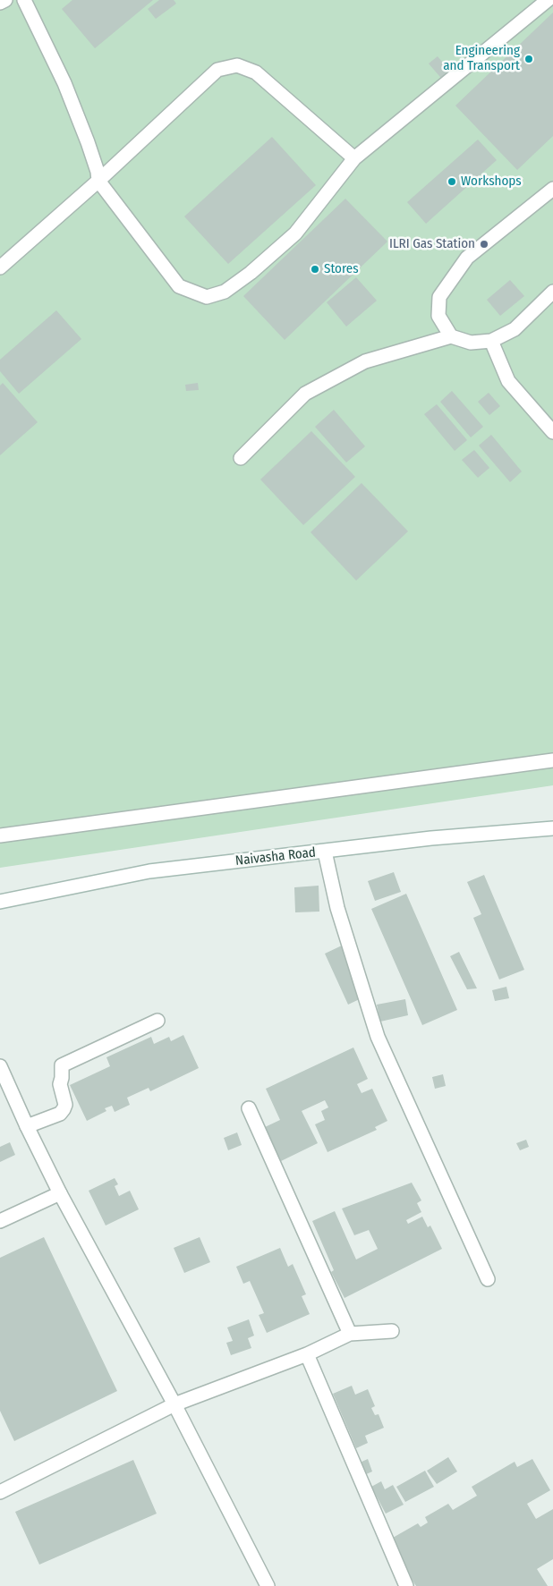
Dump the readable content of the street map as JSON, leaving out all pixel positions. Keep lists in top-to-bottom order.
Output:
{
  "streets": {
    "street": ["Naivasha Road"]
  },
  "places": [
    "Engineering and Transport",
    "Workshops",
    "ILRI Gas Station",
    "Stores"
  ]
}
